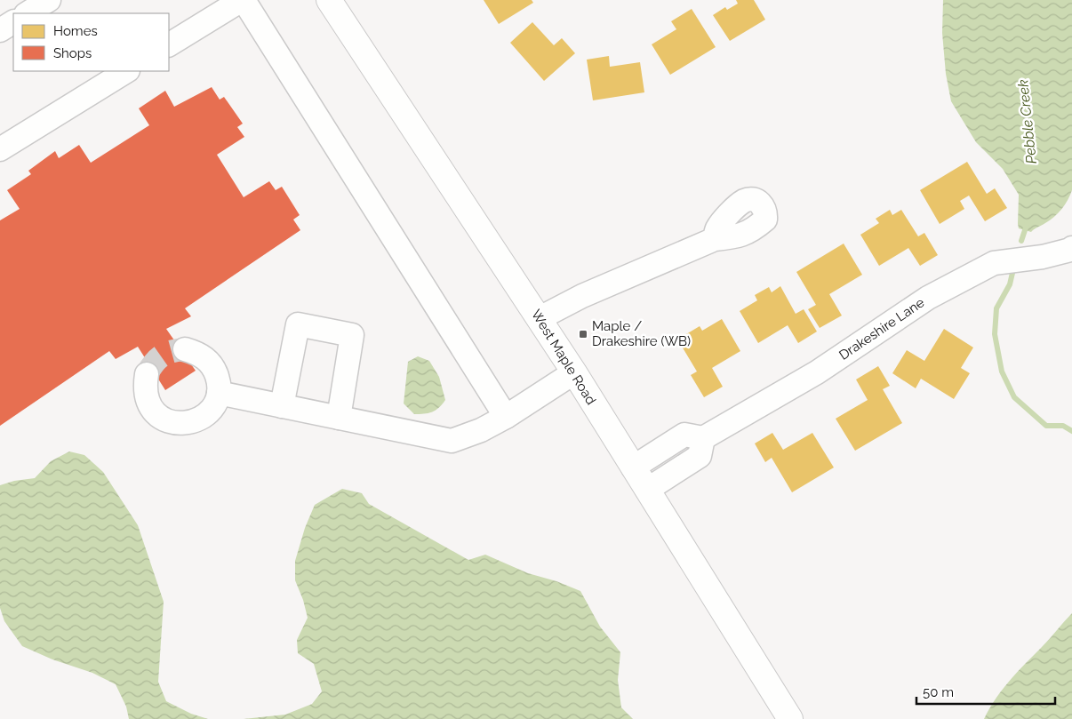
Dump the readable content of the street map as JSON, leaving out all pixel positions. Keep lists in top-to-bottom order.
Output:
{
  "streets": {
    "main road": ["West Maple Road"],
    "street": ["Drakeshire Lane"]
  },
  "water": ["Pebble Creek"],
  "places": {
    "transit": ["Maple / Drakeshire (WB)"]
  },
  "legend": ["Homes", "Shops"],
  "scale_bar": "50 m"
}
